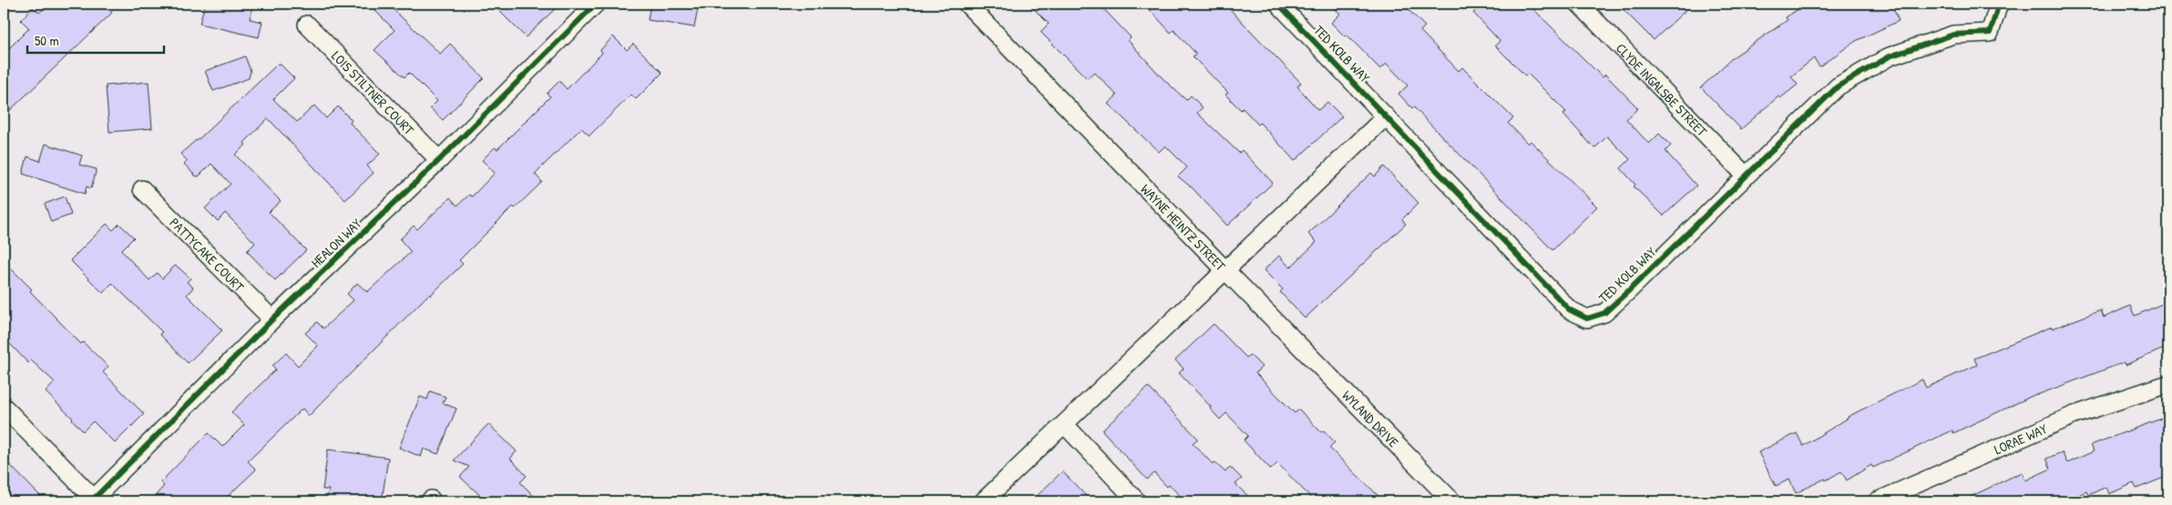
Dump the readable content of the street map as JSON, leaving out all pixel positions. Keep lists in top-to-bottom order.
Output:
{
  "streets": {
    "street": [
      "TED KOLB WAY",
      "CLYDE INGALSBE STREET",
      "LOIS STILTNER COURT",
      "WAYNE HEINTZ STREET",
      "HEALON WAY",
      "PATTYCAKE COURT",
      "WYLAND DRIVE",
      "LORAE WAY"
    ]
  },
  "crossings": [
    ["TED KOLB WAY", "CLYDE INGALSBE STREET"],
    ["LOIS STILTNER COURT", "HEALON WAY"],
    ["WAYNE HEINTZ STREET", "WYLAND DRIVE"],
    ["HEALON WAY", "PATTYCAKE COURT"]
  ],
  "scale_bar": "50 m"
}
